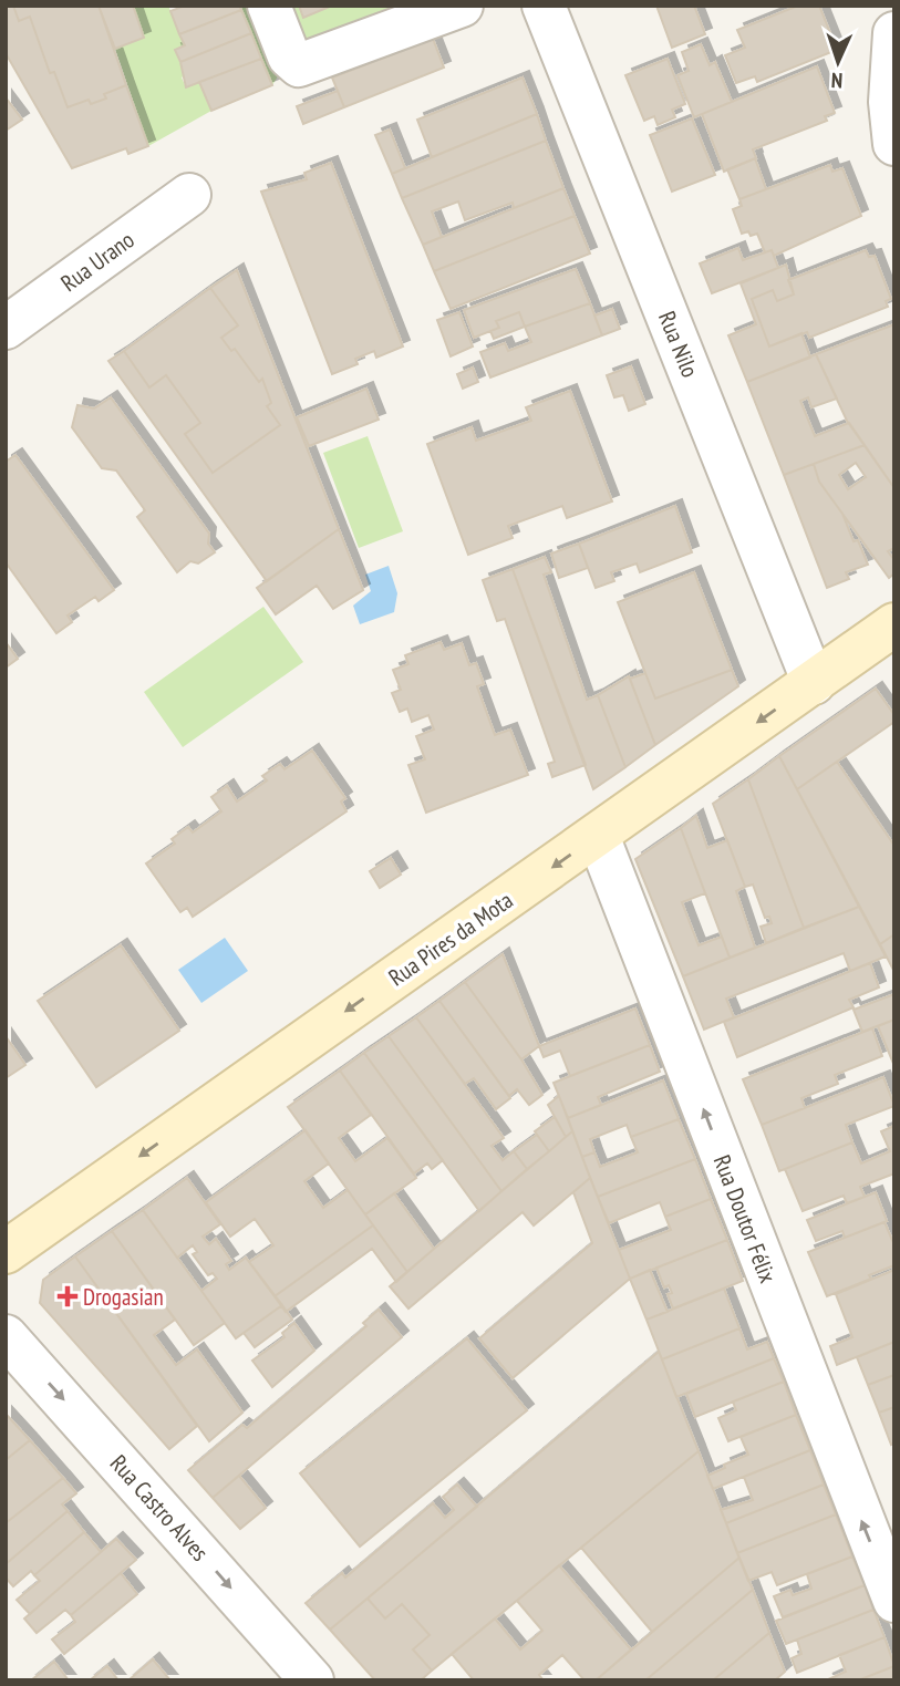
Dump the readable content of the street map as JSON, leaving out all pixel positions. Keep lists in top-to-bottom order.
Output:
{
  "streets": {
    "street": [
      "Rua Urano",
      "Rua Nilo",
      "Rua Pires da Mota",
      "Rua Doutor Félix",
      "Rua Castro Alves"
    ]
  },
  "crossings": [
    ["Rua Nilo", "Rua Pires da Mota"],
    ["Rua Pires da Mota", "Rua Doutor Félix"]
  ],
  "one_way": ["Rua Pires da Mota", "Rua Doutor Félix", "Rua Castro Alves"],
  "places": {
    "health": ["Drogasian"]
  },
  "north": "bottom"
}
